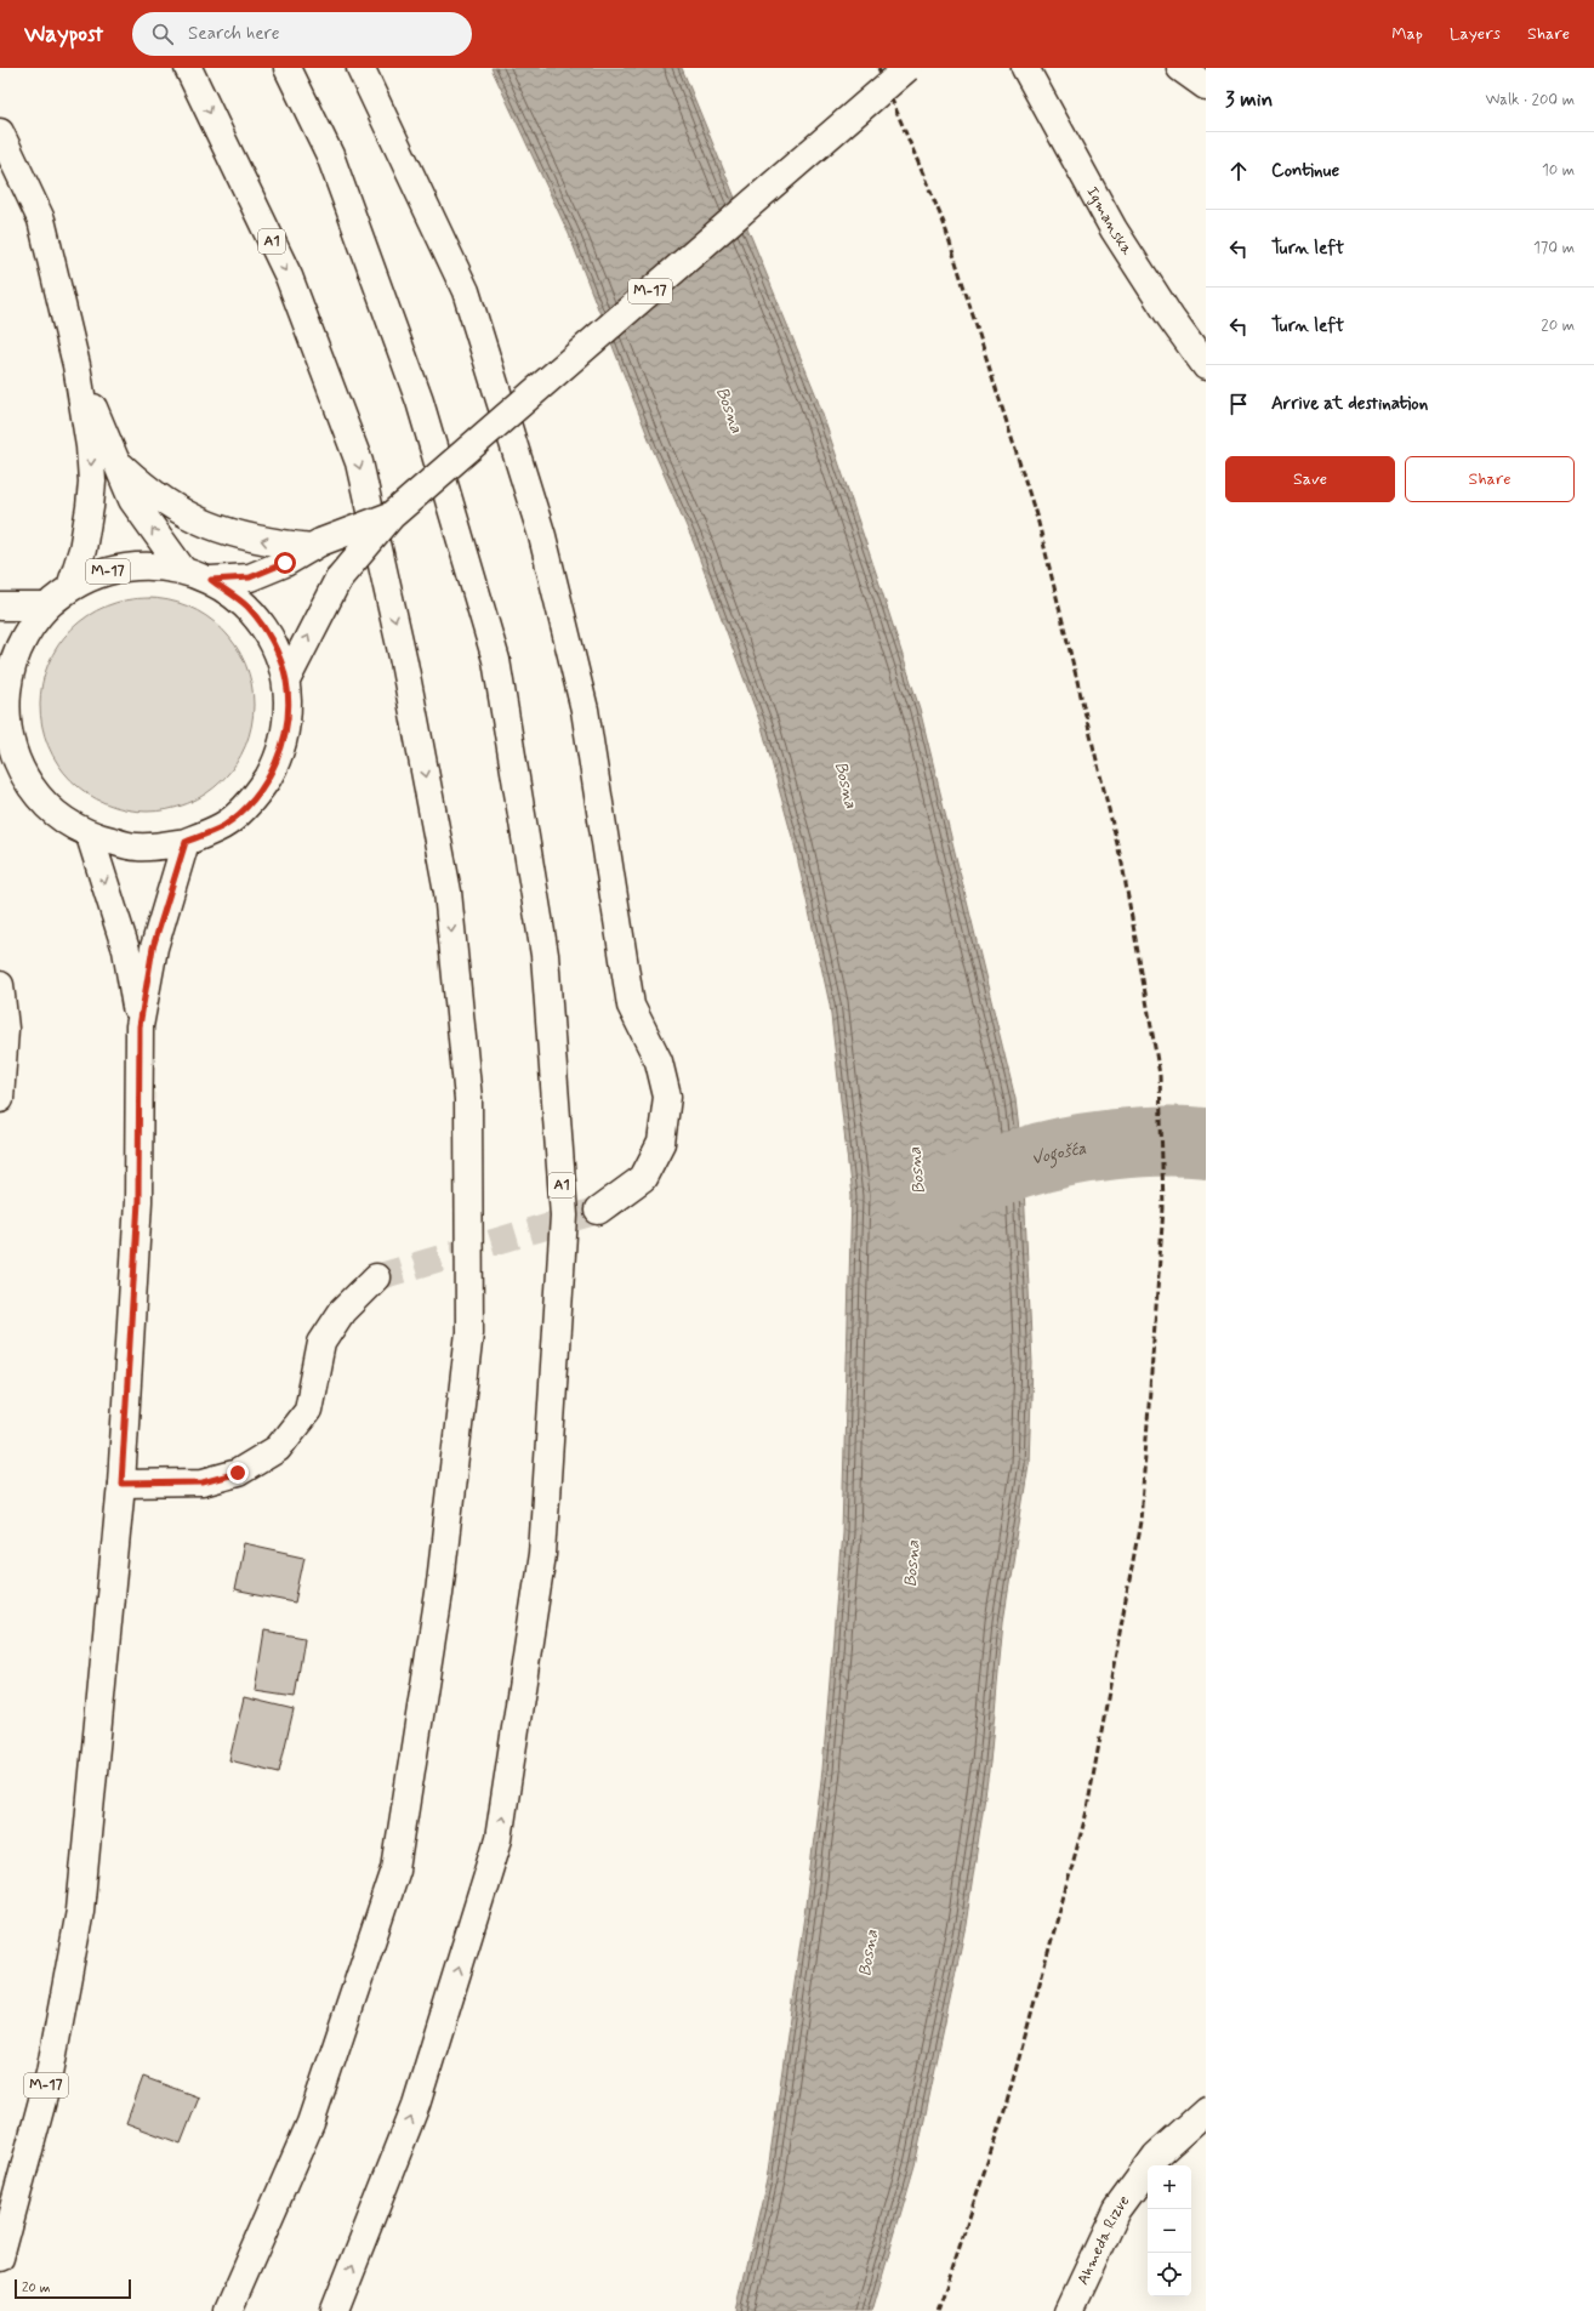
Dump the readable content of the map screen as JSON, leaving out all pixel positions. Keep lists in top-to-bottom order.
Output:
{
  "streets": {
    "main road": [
      "Igmanska",
      "A1",
      "M-17",
      "Ahmeda Rizve"
    ]
  },
  "water": ["Bosna", "Vogošća"],
  "scale_bar": "20 m",
  "page": {
    "header": "Waypost",
    "search": "Search here",
    "nav": ["Map", "Layers", "Share"],
    "heading": ["3 min", "Walk · 200 m"],
    "list": [
      ["Continue", "10 m"],
      ["Turn left", "170 m"],
      ["Turn left", "20 m"],
      "Arrive at destination"
    ],
    "buttons": ["Save", "Share"],
    "map_buttons": ["+", "−"],
    "scale": "20 m"
  }
}
